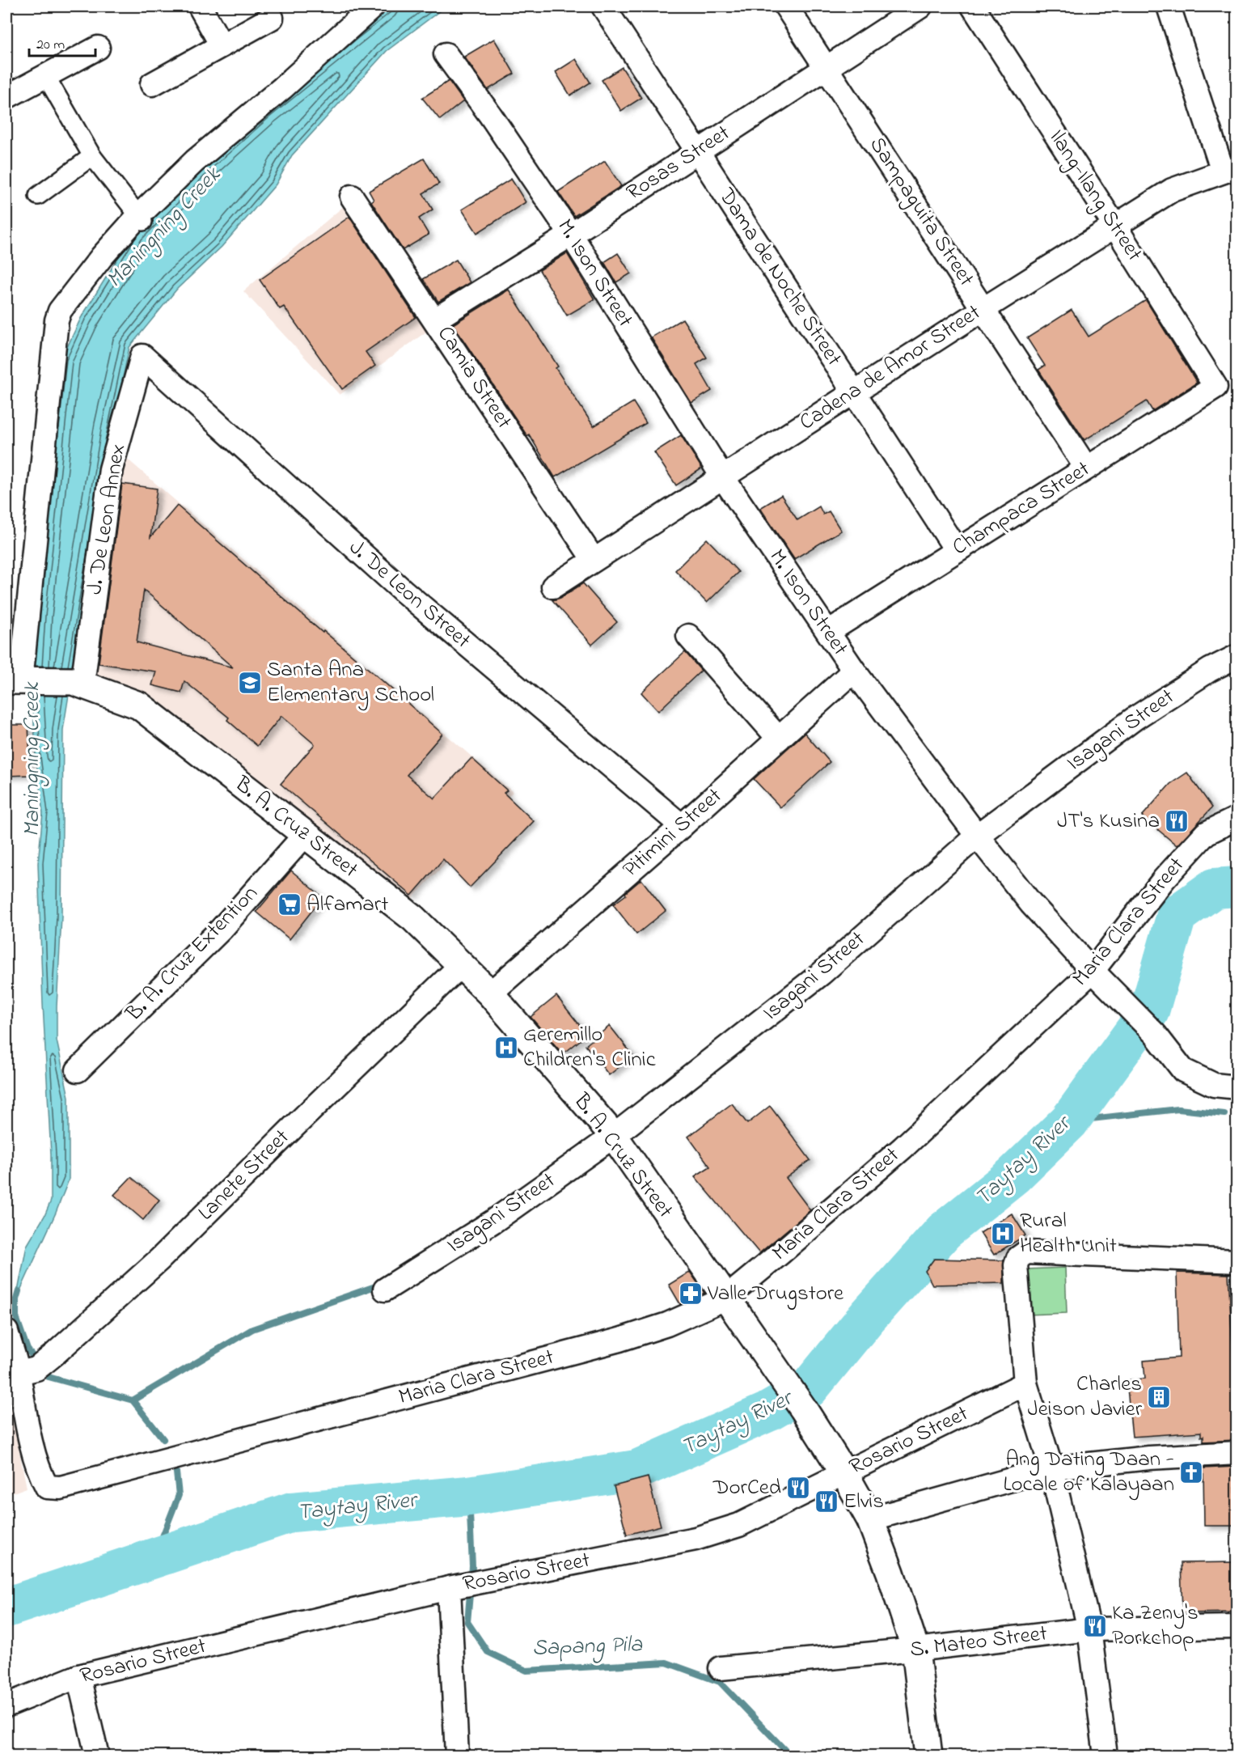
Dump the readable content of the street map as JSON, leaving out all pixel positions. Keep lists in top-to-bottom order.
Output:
{
  "streets": {
    "street": [
      "Rosas Street",
      "Ilang-Ilang Street",
      "Sampaguita Street",
      "M. Ison Street",
      "Dama de Noche Street",
      "Cadena de Amor Street",
      "Camia Street",
      "Champaca Street",
      "J. De Leon Annex",
      "J. De Leon Street",
      "Isagani Street",
      "B. A. Cruz Street",
      "Pitimini Street",
      "Maria Clara Street",
      "B. A. Cruz Extention",
      "Lanete Street",
      "Rosario Street",
      "S. Mateo Street"
    ]
  },
  "crossings": [
    ["Rosas Street", "Sampaguita Street"],
    ["Rosas Street", "M. Ison Street"],
    ["Rosas Street", "Dama de Noche Street"],
    ["Rosas Street", "Camia Street"],
    ["Ilang-Ilang Street", "Cadena de Amor Street"],
    ["Ilang-Ilang Street", "Champaca Street"],
    ["Sampaguita Street", "Cadena de Amor Street"],
    ["Sampaguita Street", "Champaca Street"],
    ["M. Ison Street", "Cadena de Amor Street"],
    ["M. Ison Street", "Champaca Street"],
    ["M. Ison Street", "Isagani Street"],
    ["M. Ison Street", "Pitimini Street"],
    ["M. Ison Street", "Maria Clara Street"],
    ["Dama de Noche Street", "Cadena de Amor Street"],
    ["Dama de Noche Street", "Champaca Street"],
    ["Cadena de Amor Street", "Camia Street"],
    ["J. De Leon Annex", "J. De Leon Street"],
    ["J. De Leon Annex", "B. A. Cruz Street"],
    ["J. De Leon Street", "Pitimini Street"],
    ["Isagani Street", "B. A. Cruz Street"],
    ["B. A. Cruz Street", "Pitimini Street"],
    ["B. A. Cruz Street", "Maria Clara Street"],
    ["B. A. Cruz Street", "B. A. Cruz Extention"],
    ["B. A. Cruz Street", "Lanete Street"],
    ["B. A. Cruz Street", "Rosario Street"],
    ["B. A. Cruz Street", "S. Mateo Street"],
    ["Maria Clara Street", "Lanete Street"]
  ],
  "water": ["Maningning Creek", "Taytay River", "Sapang Pila"],
  "places": {
    "school or university": ["Santa Ana Elementary School"],
    "restaurant": [
      "JT's Kusina",
      "DorCed",
      "Elvis",
      "Ka Zeny's Porkchop"
    ],
    "supermarket": ["Alfamart"],
    "hospital": ["Geremillo Children's Clinic", "Rural Health Unit"],
    "pharmacy": ["Valle Drugstore"],
    "building": ["Charles Jeison Javier"],
    "church": ["Ang Dating Daan - Locale of Kalayaan"]
  },
  "scale_bar": "20 m"
}
